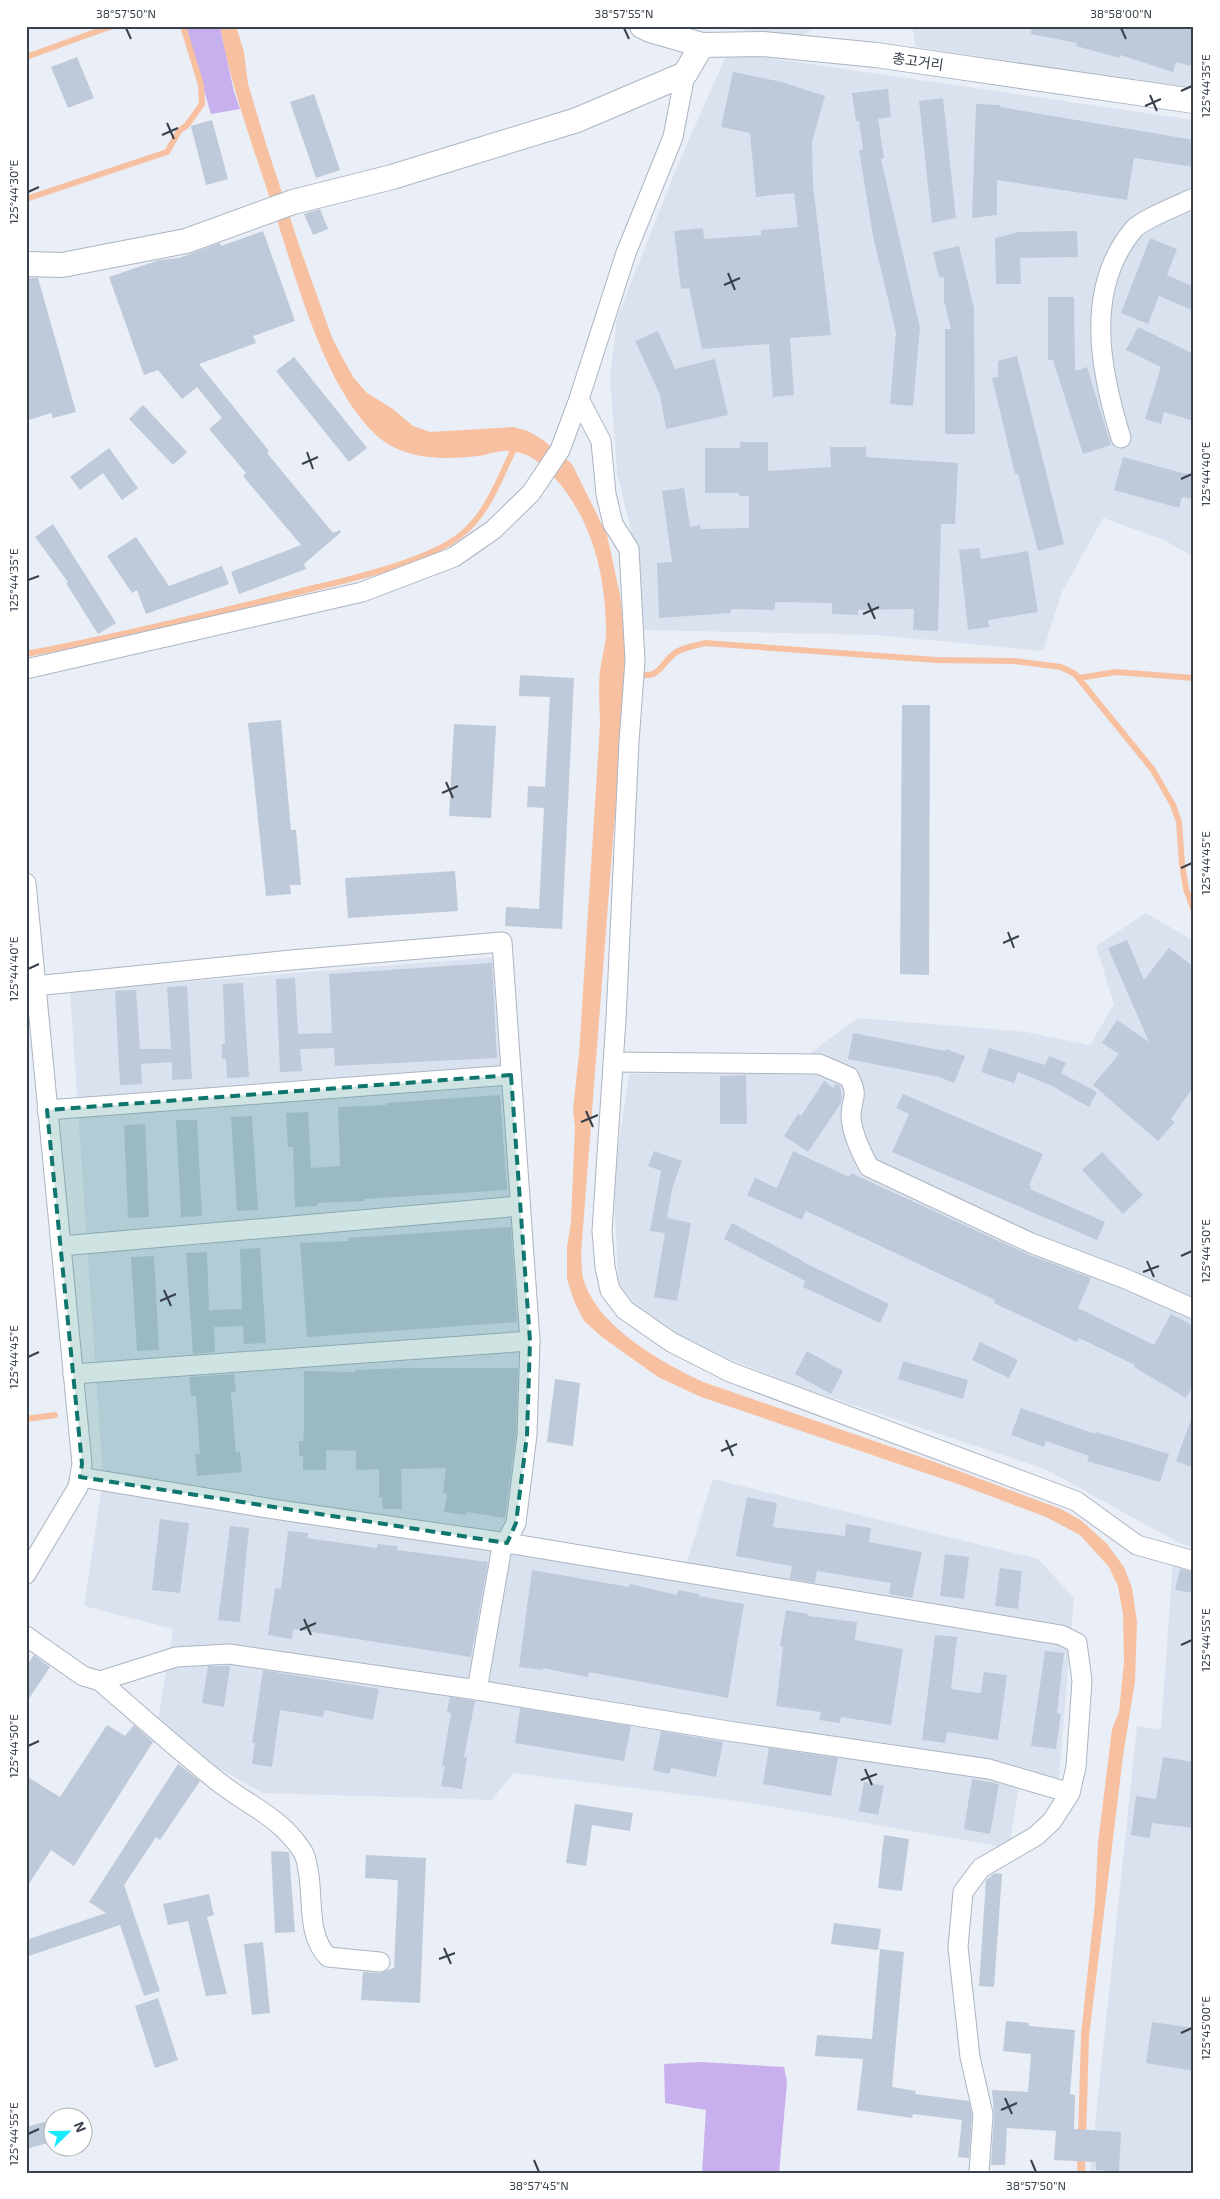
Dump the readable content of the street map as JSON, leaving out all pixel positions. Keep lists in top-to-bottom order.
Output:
{
  "streets": {
    "street": ["총고거리"]
  },
  "north": "top right",
  "coordinates": [
    "38°57'50\"N",
    "38°57'55\"N",
    "38°58'00\"N",
    "125°44'35\"E",
    "125°44'30\"E",
    "125°44'40\"E",
    "125°44'45\"E",
    "125°44'50\"E",
    "125°44'55\"E",
    "125°45'00\"E",
    "38°57'45\"N"
  ]
}
